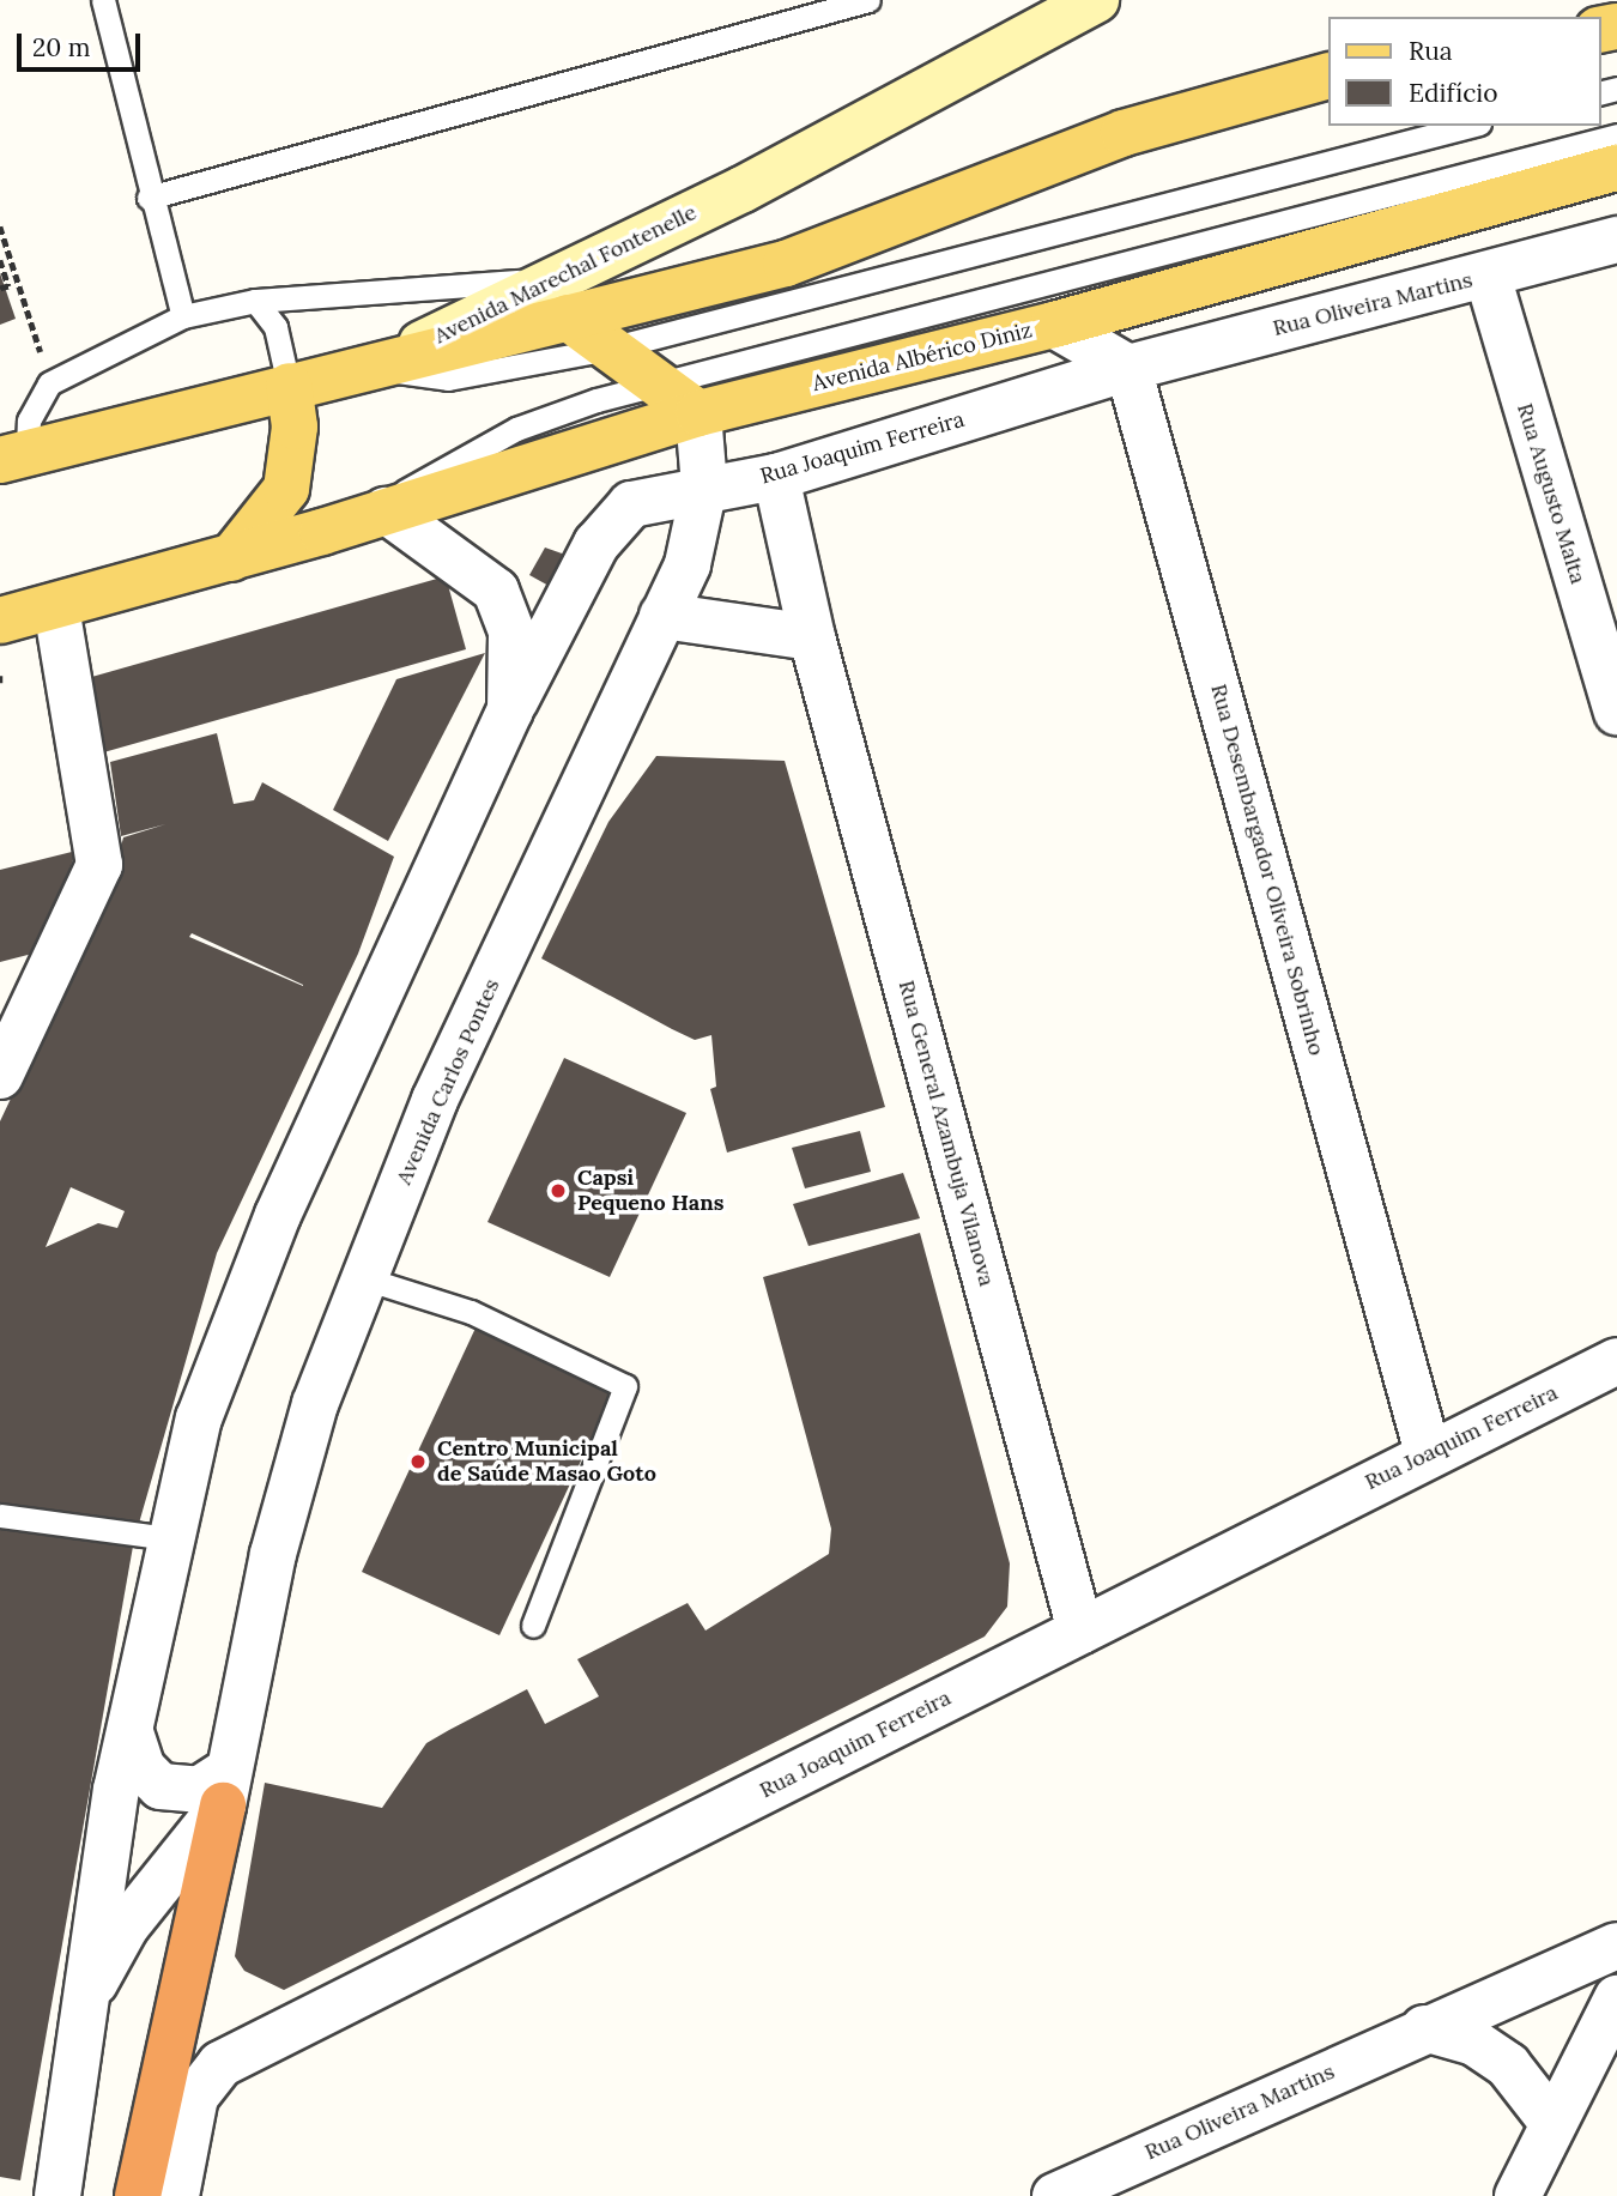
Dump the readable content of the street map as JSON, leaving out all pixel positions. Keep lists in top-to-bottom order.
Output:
{
  "streets": {
    "main road": ["Avenida Marechal Fontenelle", "Avenida Albérico Diniz"],
    "street": [
      "Rua Oliveira Martins",
      "Rua Joaquim Ferreira",
      "Rua Augusto Malta",
      "Rua Desembargador Oliveira Sobrinho",
      "Avenida Carlos Pontes",
      "Rua General Azambuja Vilanova"
    ]
  },
  "crossings": [
    ["Rua Oliveira Martins", "Rua Joaquim Ferreira"],
    ["Rua Oliveira Martins", "Rua Augusto Malta"],
    ["Rua Oliveira Martins", "Rua Desembargador Oliveira Sobrinho"],
    ["Avenida Albérico Diniz", "Avenida Carlos Pontes"],
    ["Rua Joaquim Ferreira", "Rua Desembargador Oliveira Sobrinho"],
    ["Rua Joaquim Ferreira", "Avenida Carlos Pontes"],
    ["Rua Joaquim Ferreira", "Rua General Azambuja Vilanova"]
  ],
  "places": ["Capsi Pequeno Hans", "Centro Municipal de Saúde Masao Goto"],
  "legend": ["Rua", "Edifício"],
  "scale_bar": "20 m"
}
